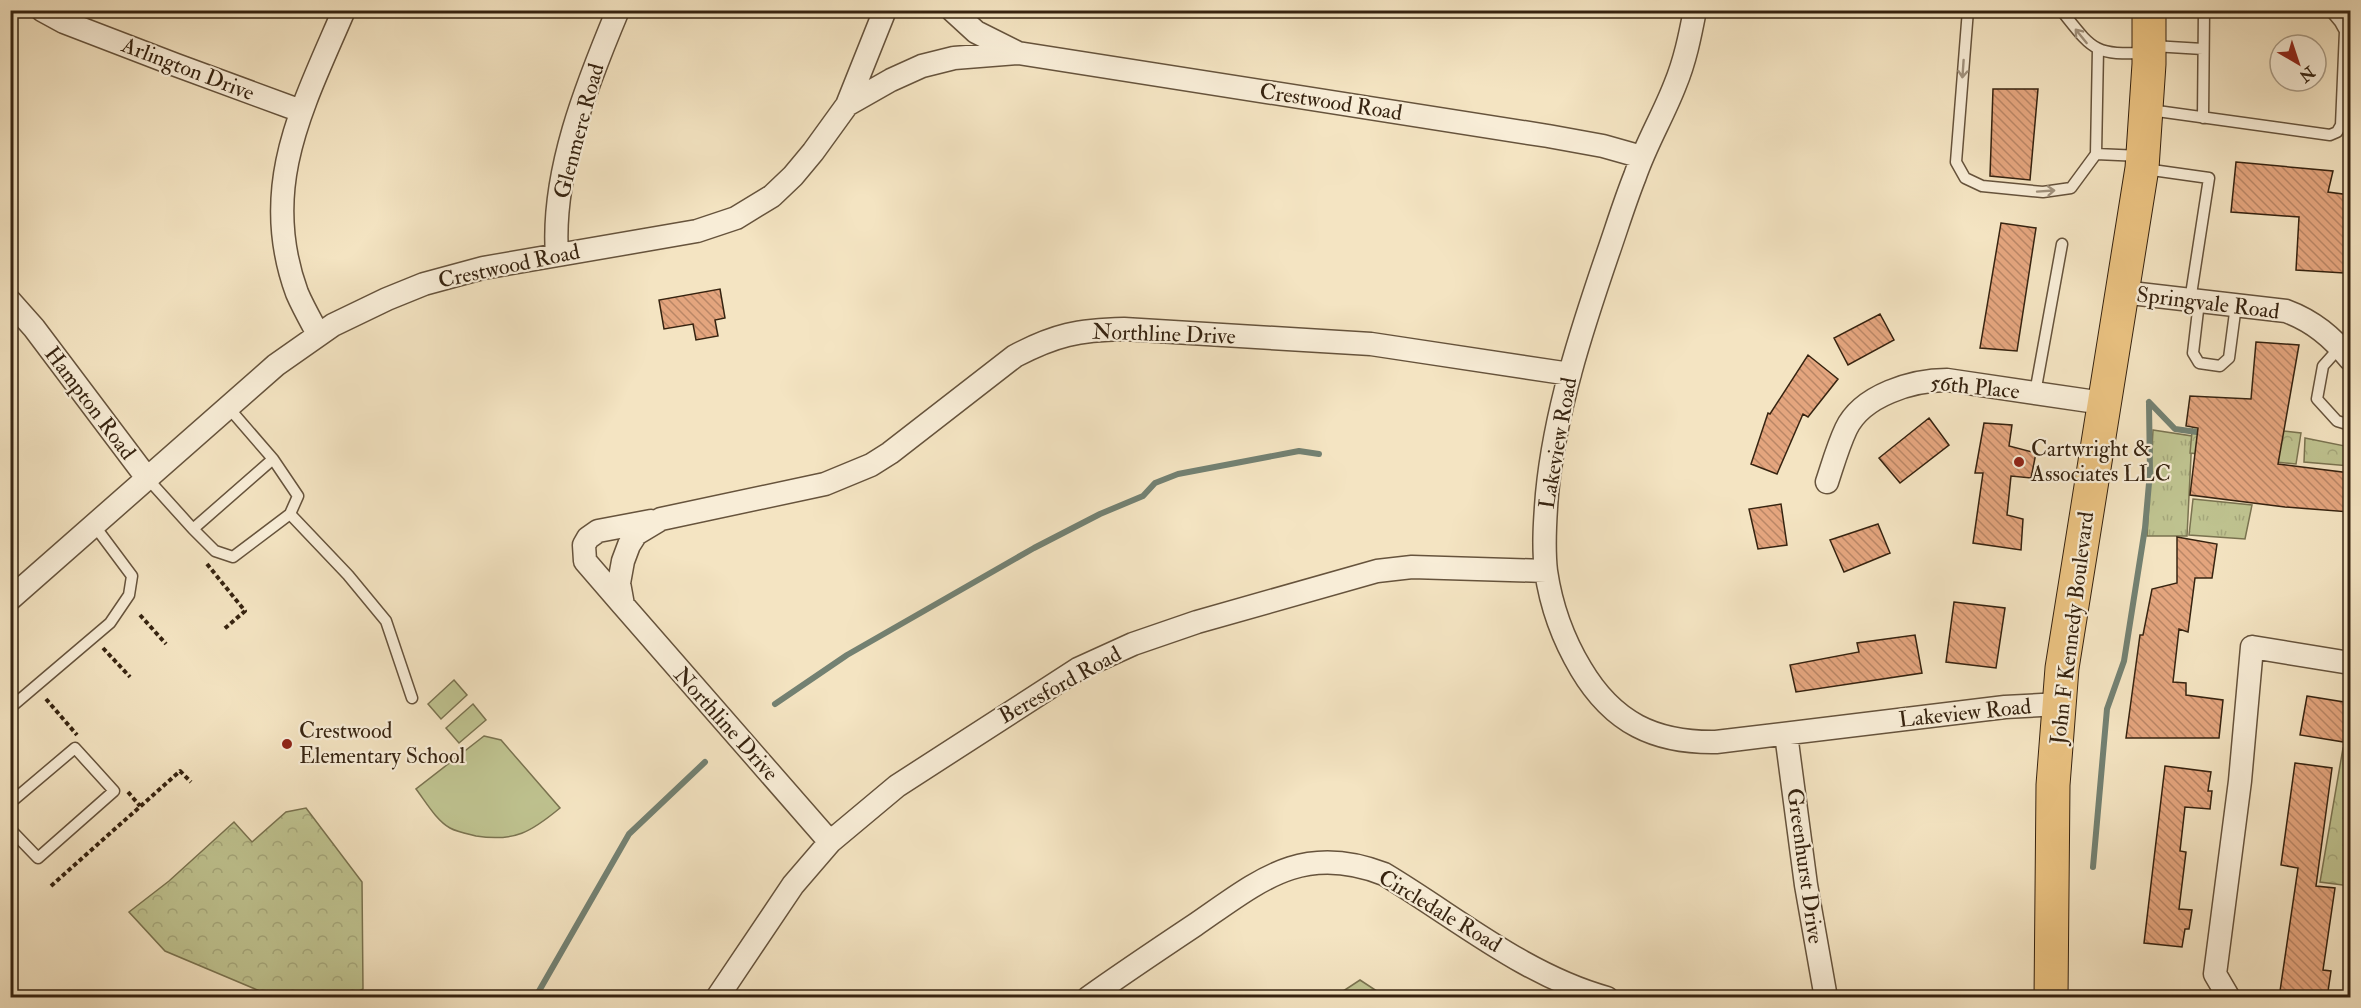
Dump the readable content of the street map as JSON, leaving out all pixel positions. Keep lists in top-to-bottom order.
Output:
{
  "streets": {
    "main road": ["John F Kennedy Boulevard"],
    "street": [
      "Arlington Drive",
      "Crestwood Road",
      "Glenmere Road",
      "Springvale Road",
      "Northline Drive",
      "56th Place",
      "Hampton Road",
      "Lakeview Road",
      "Beresford Road",
      "Greenhurst Drive",
      "Circledale Road"
    ]
  },
  "crossings": [
    ["Crestwood Road", "Glenmere Road"],
    ["Crestwood Road", "Hampton Road"],
    ["Crestwood Road", "Lakeview Road"],
    ["Springvale Road", "John F Kennedy Boulevard"],
    ["Northline Drive", "Lakeview Road"],
    ["Northline Drive", "Beresford Road"],
    ["56th Place", "John F Kennedy Boulevard"],
    ["Lakeview Road", "John F Kennedy Boulevard"],
    ["Lakeview Road", "Beresford Road"],
    ["Lakeview Road", "Greenhurst Drive"]
  ],
  "places": ["Cartwright & Associates LLC", "Crestwood Elementary School"],
  "north": "bottom right"
}
